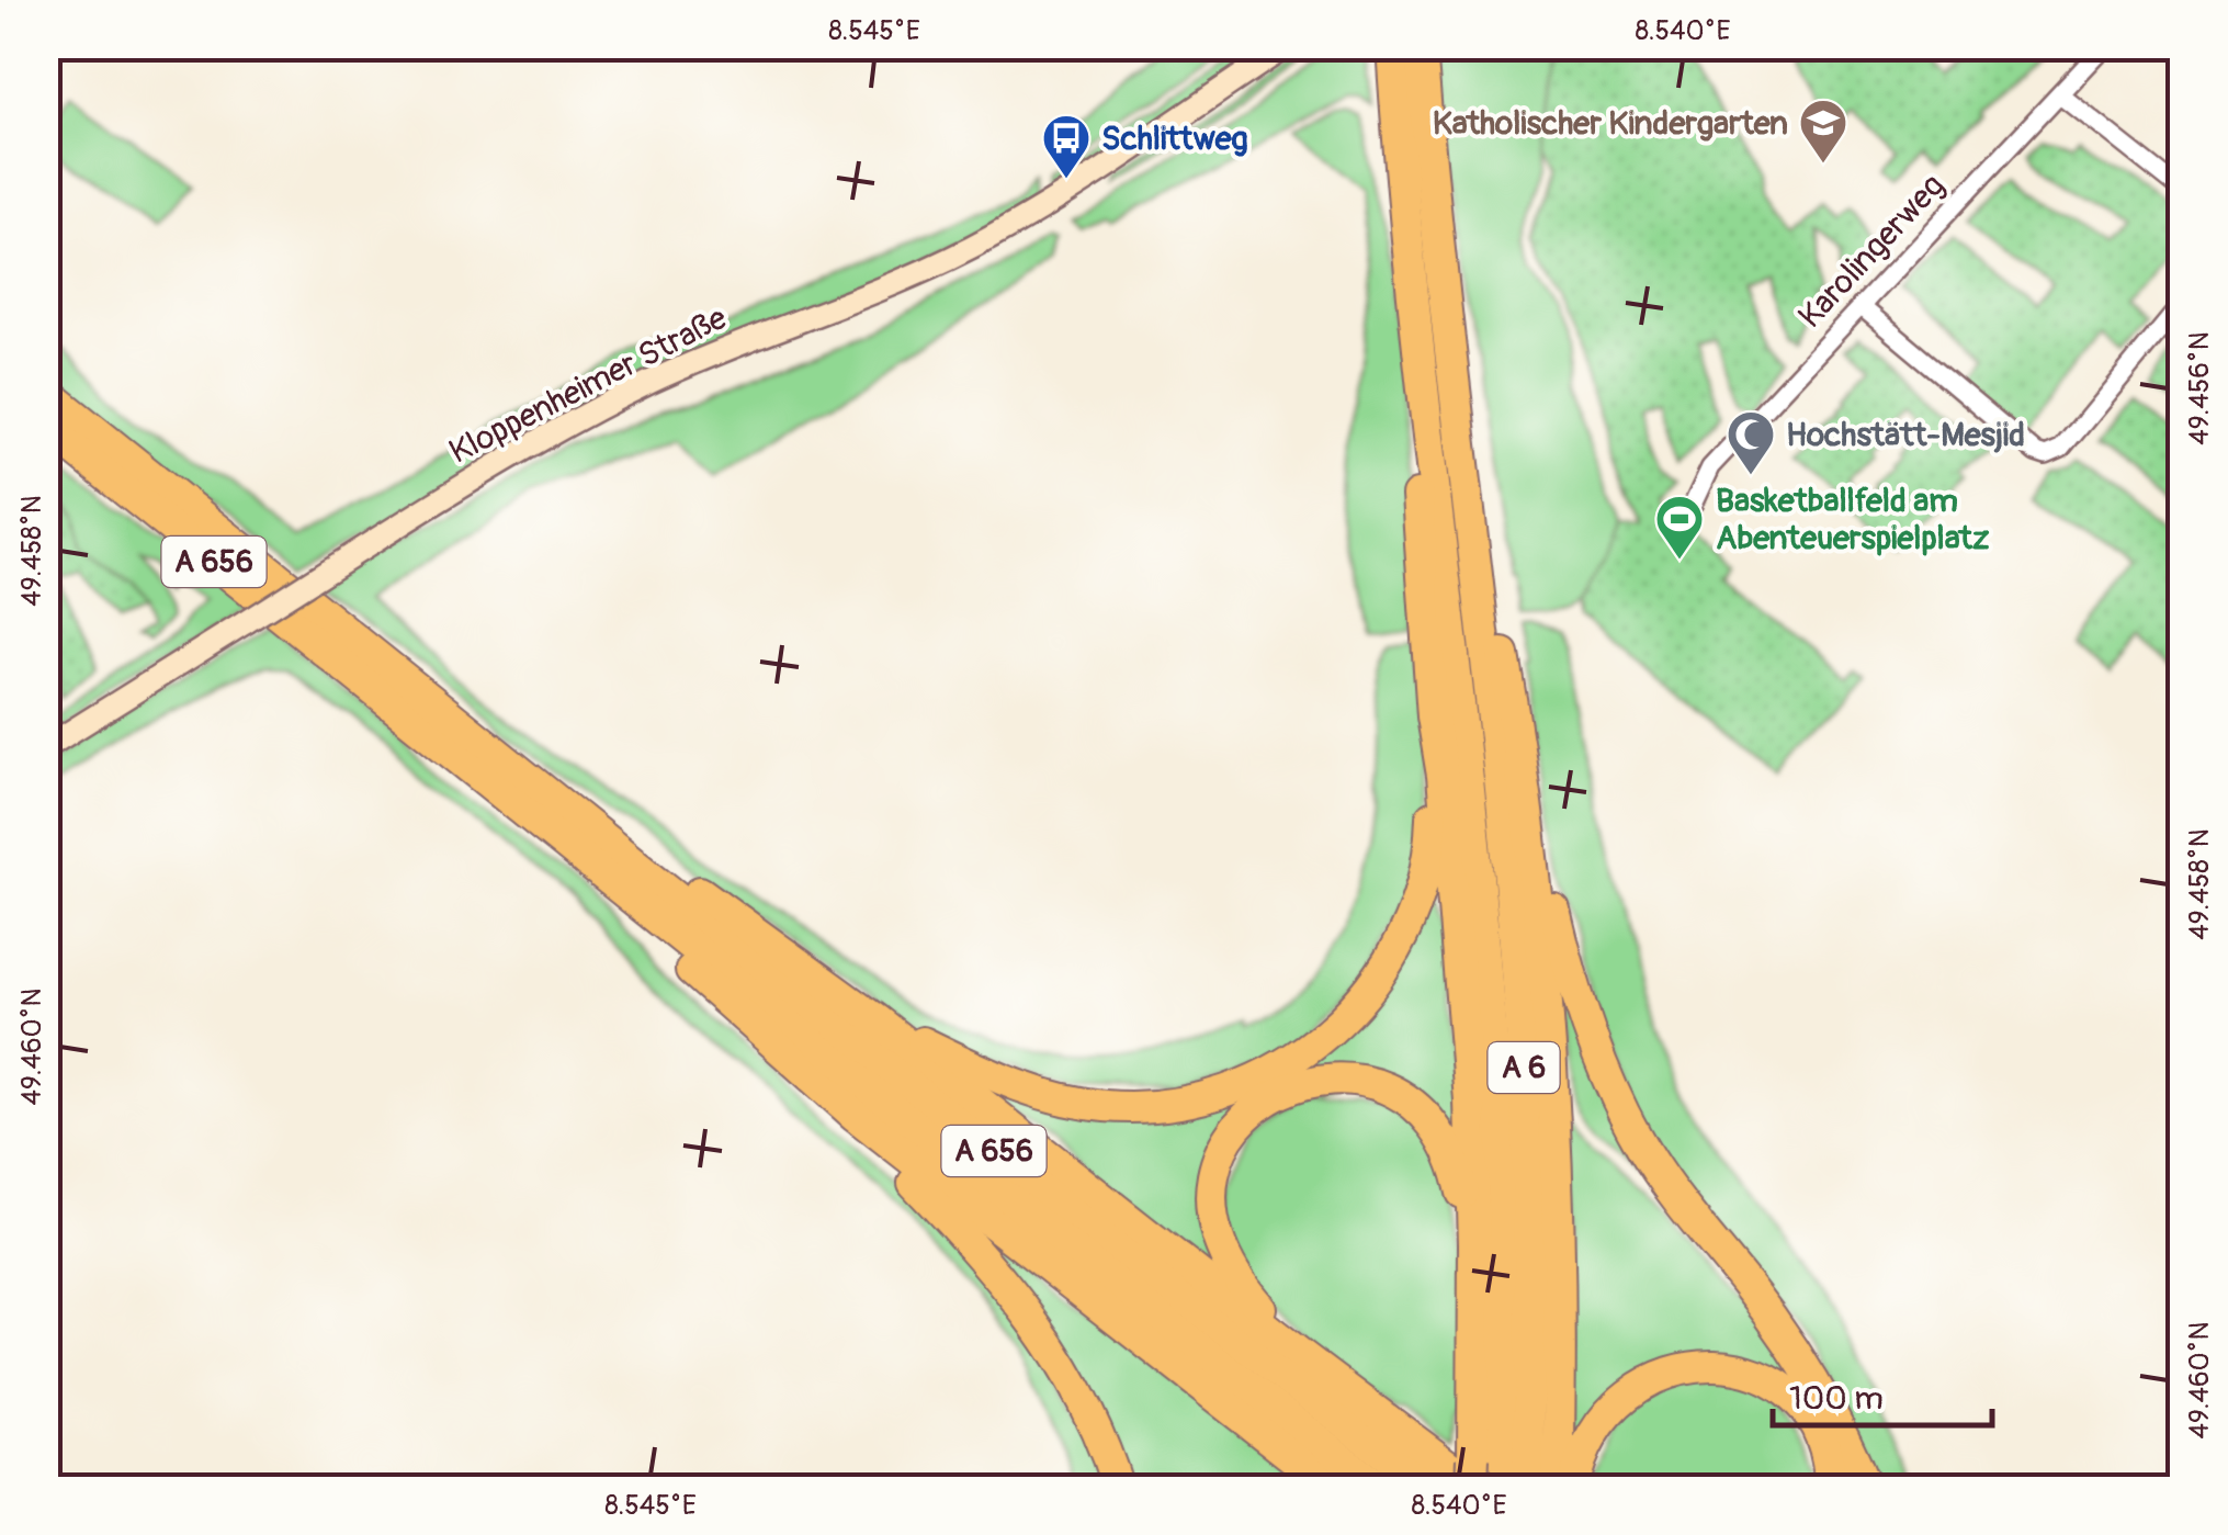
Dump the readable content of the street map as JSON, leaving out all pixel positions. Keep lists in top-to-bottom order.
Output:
{
  "streets": {
    "highway": ["A 656", "A 6"],
    "main road": ["Kloppenheimer Straße"],
    "street": ["Karolingerweg"]
  },
  "places": {
    "school or university": ["Katholischer Kindergarten"],
    "bus stop": ["Schlittweg"],
    "mosque": ["Hochstätt-Mesjid"],
    "sports": ["Basketballfeld am Abenteuerspielplatz"]
  },
  "scale_bar": "100 m",
  "coordinates": [
    "8.545°E",
    "8.540°E",
    "49.456°N",
    "49.458°N",
    "49.460°N"
  ]
}
